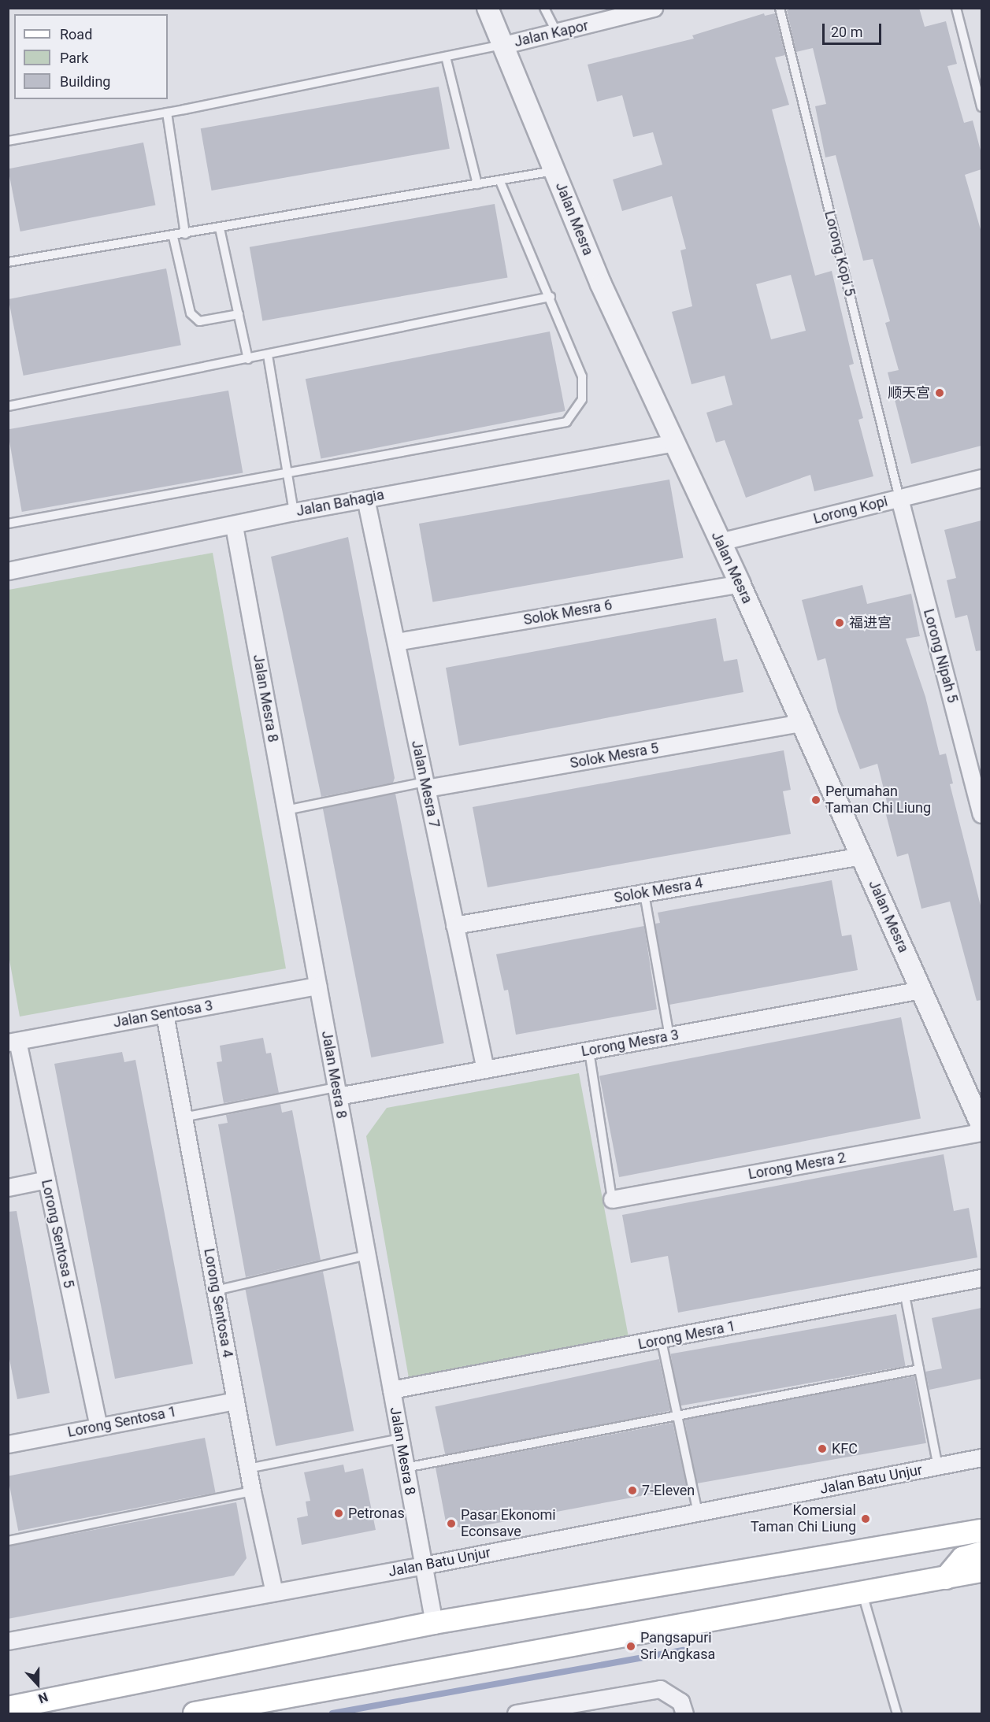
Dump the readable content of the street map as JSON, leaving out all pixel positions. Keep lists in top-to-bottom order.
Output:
{
  "streets": {
    "street": [
      "Jalan Kapor",
      "Jalan Mesra",
      "Jalan Bahagia",
      "Lorong Kopi",
      "Solok Mesra 6",
      "Lorong Nipah 5",
      "Jalan Mesra 8",
      "Solok Mesra 5",
      "Jalan Mesra 7",
      "Solok Mesra 4",
      "Jalan Sentosa 3",
      "Lorong Mesra 3",
      "Lorong Mesra 2",
      "Lorong Sentosa 5",
      "Lorong Sentosa 4",
      "Lorong Mesra 1",
      "Lorong Sentosa 1",
      "Jalan Batu Unjur"
    ],
    "lane": ["Lorong Kopi 5"]
  },
  "crossings": [
    ["Jalan Kapor", "Jalan Mesra"],
    ["Jalan Mesra", "Jalan Bahagia"],
    ["Jalan Mesra", "Lorong Kopi"],
    ["Jalan Mesra", "Solok Mesra 6"],
    ["Jalan Mesra", "Solok Mesra 5"],
    ["Jalan Mesra", "Solok Mesra 4"],
    ["Jalan Mesra", "Lorong Mesra 3"],
    ["Lorong Kopi 5", "Lorong Kopi"],
    ["Lorong Kopi 5", "Lorong Nipah 5"],
    ["Jalan Bahagia", "Jalan Mesra 8"],
    ["Jalan Bahagia", "Jalan Mesra 7"],
    ["Lorong Kopi", "Lorong Nipah 5"],
    ["Solok Mesra 6", "Jalan Mesra 7"],
    ["Jalan Mesra 8", "Jalan Sentosa 3"],
    ["Jalan Mesra 8", "Lorong Mesra 3"],
    ["Jalan Mesra 8", "Lorong Mesra 1"],
    ["Jalan Mesra 8", "Jalan Batu Unjur"],
    ["Solok Mesra 5", "Jalan Mesra 7"],
    ["Jalan Mesra 7", "Solok Mesra 4"],
    ["Jalan Mesra 7", "Lorong Mesra 3"],
    ["Jalan Sentosa 3", "Lorong Sentosa 5"],
    ["Jalan Sentosa 3", "Lorong Sentosa 4"],
    ["Lorong Sentosa 5", "Lorong Sentosa 1"],
    ["Lorong Sentosa 4", "Lorong Sentosa 1"],
    ["Lorong Sentosa 4", "Jalan Batu Unjur"]
  ],
  "places": [
    "顺天宫",
    "福进宫",
    "Perumahan Taman Chi Liung",
    "KFC",
    "7-Eleven",
    "Petronas",
    "Komersial Taman Chi Liung",
    "Pasar Ekonomi Econsave",
    "Pangsapuri Sri Angkasa"
  ],
  "legend": ["Road", "Park", "Building"],
  "scale_bar": "20 m",
  "north": "bottom"
}
